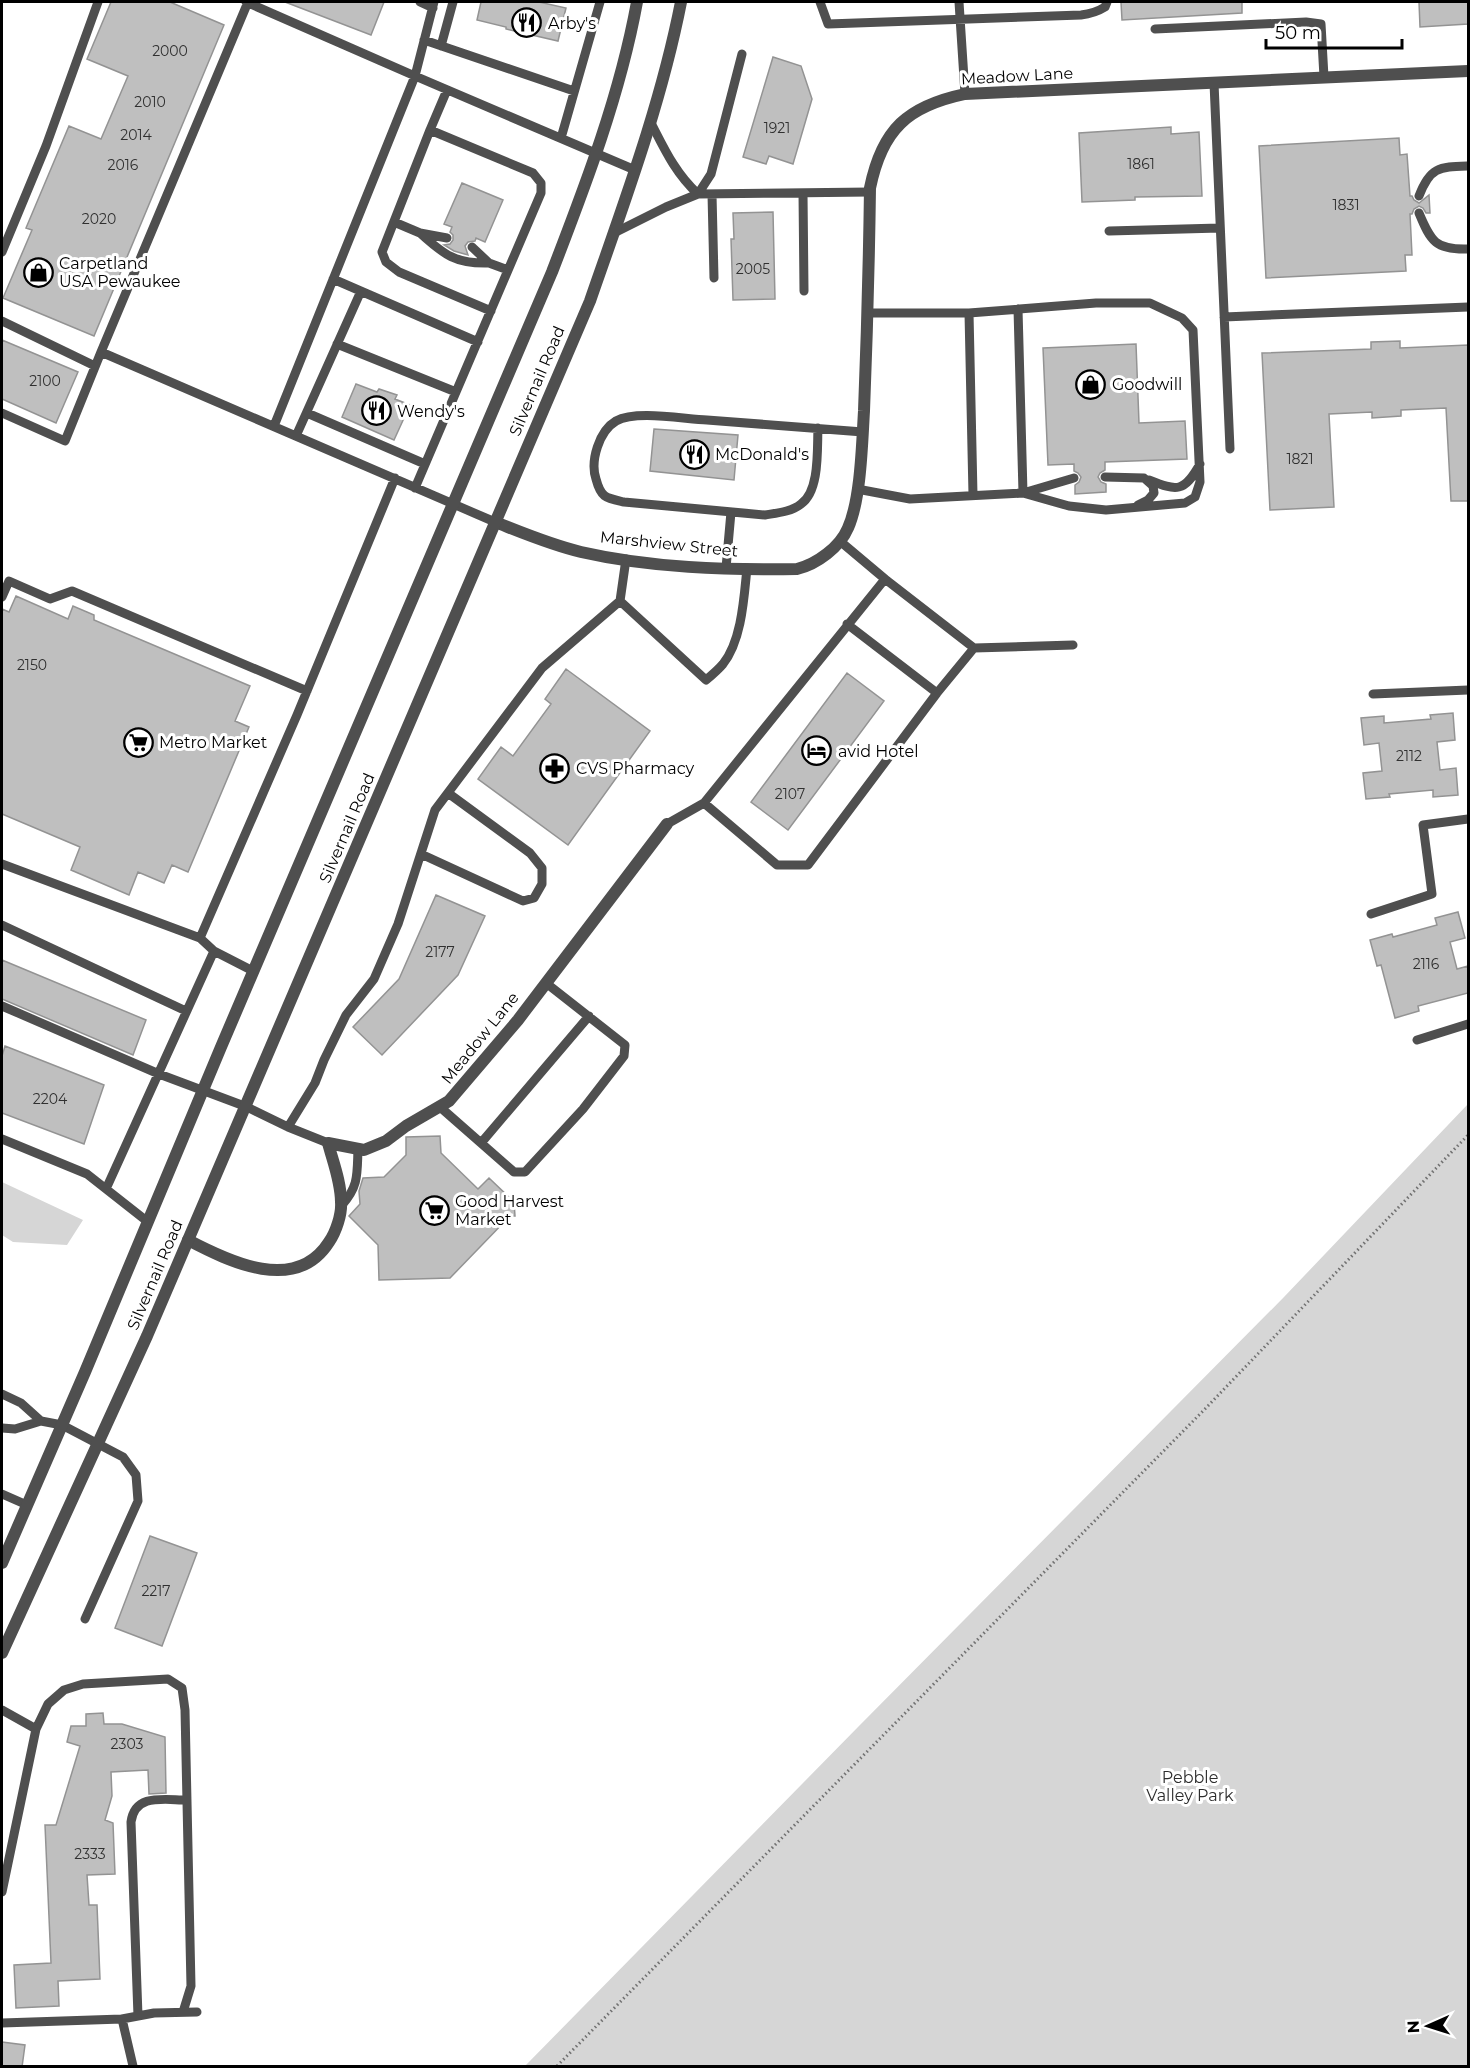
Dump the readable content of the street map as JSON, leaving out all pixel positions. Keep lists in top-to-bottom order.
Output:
{
  "streets": {
    "street": ["Meadow Lane", "Silvernail Road", "Marshview Street"]
  },
  "crossings": [
    ["Meadow Lane", "Silvernail Road"],
    ["Meadow Lane", "Marshview Street"],
    ["Silvernail Road", "Marshview Street"]
  ],
  "parks": ["Pebble Valley Park"],
  "places": {
    "restaurant": ["Arby's", "Wendy's", "McDonald's"],
    "shop": ["Carpetland USA Pewaukee", "Goodwill"],
    "supermarket": ["Metro Market", "Good Harvest Market"],
    "hotel": ["avid Hotel"],
    "pharmacy": ["CVS Pharmacy"]
  },
  "house_numbers": [
    "2000",
    "2010",
    "1921",
    "2014",
    "1861",
    "2016",
    "1831",
    "2020",
    "2005",
    "2100",
    "1821",
    "2150",
    "2112",
    "2107",
    "2177",
    "2116",
    "2204",
    "2217",
    "2303",
    "2333"
  ],
  "scale_bar": "50 m",
  "north": "left"
}
